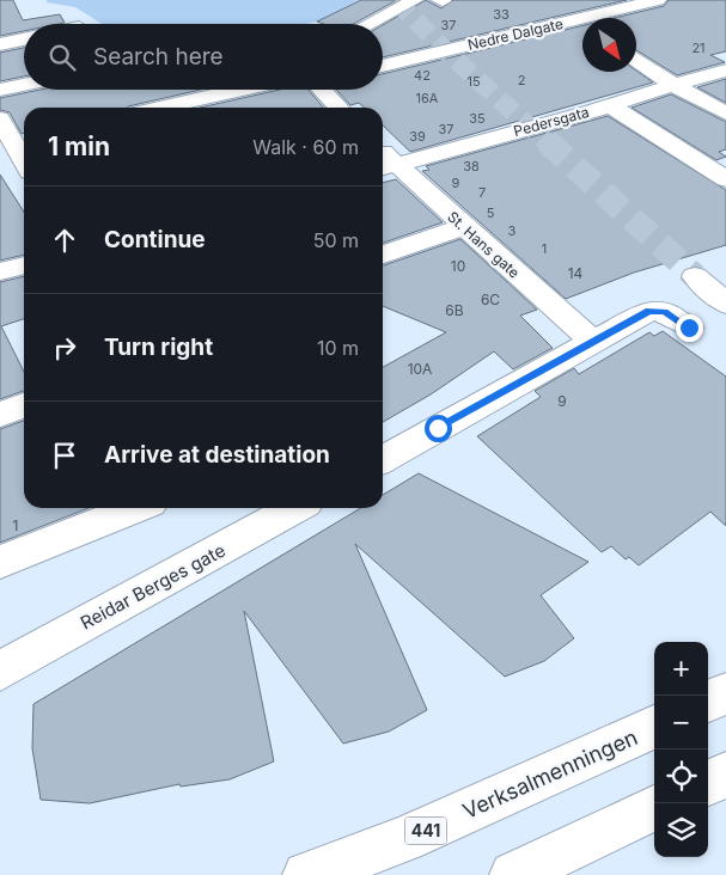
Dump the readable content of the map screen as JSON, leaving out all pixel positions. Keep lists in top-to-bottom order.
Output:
{
  "streets": {
    "street": [
      "Nedre Dalgate",
      "Pedersgata",
      "St. Hans gate",
      "Reidar Berges gate",
      "Verksalmenningen",
      "441"
    ]
  },
  "crossings": [
    ["Pedersgata", "St. Hans gate"]
  ],
  "house_numbers": [
    "33",
    "37",
    "21",
    "42",
    "2",
    "15",
    "16A",
    "35",
    "37",
    "39",
    "38",
    "9",
    "7",
    "5",
    "3",
    "1",
    "10",
    "14",
    "6C",
    "6B",
    "10A",
    "9",
    "1"
  ],
  "north": "bottom right",
  "page": {
    "search": "Search here",
    "heading": ["1 min", "Walk · 60 m"],
    "list": [
      ["Continue", "50 m"],
      ["Turn right", "10 m"],
      "Arrive at destination"
    ],
    "map_buttons": ["+", "−"]
  }
}
